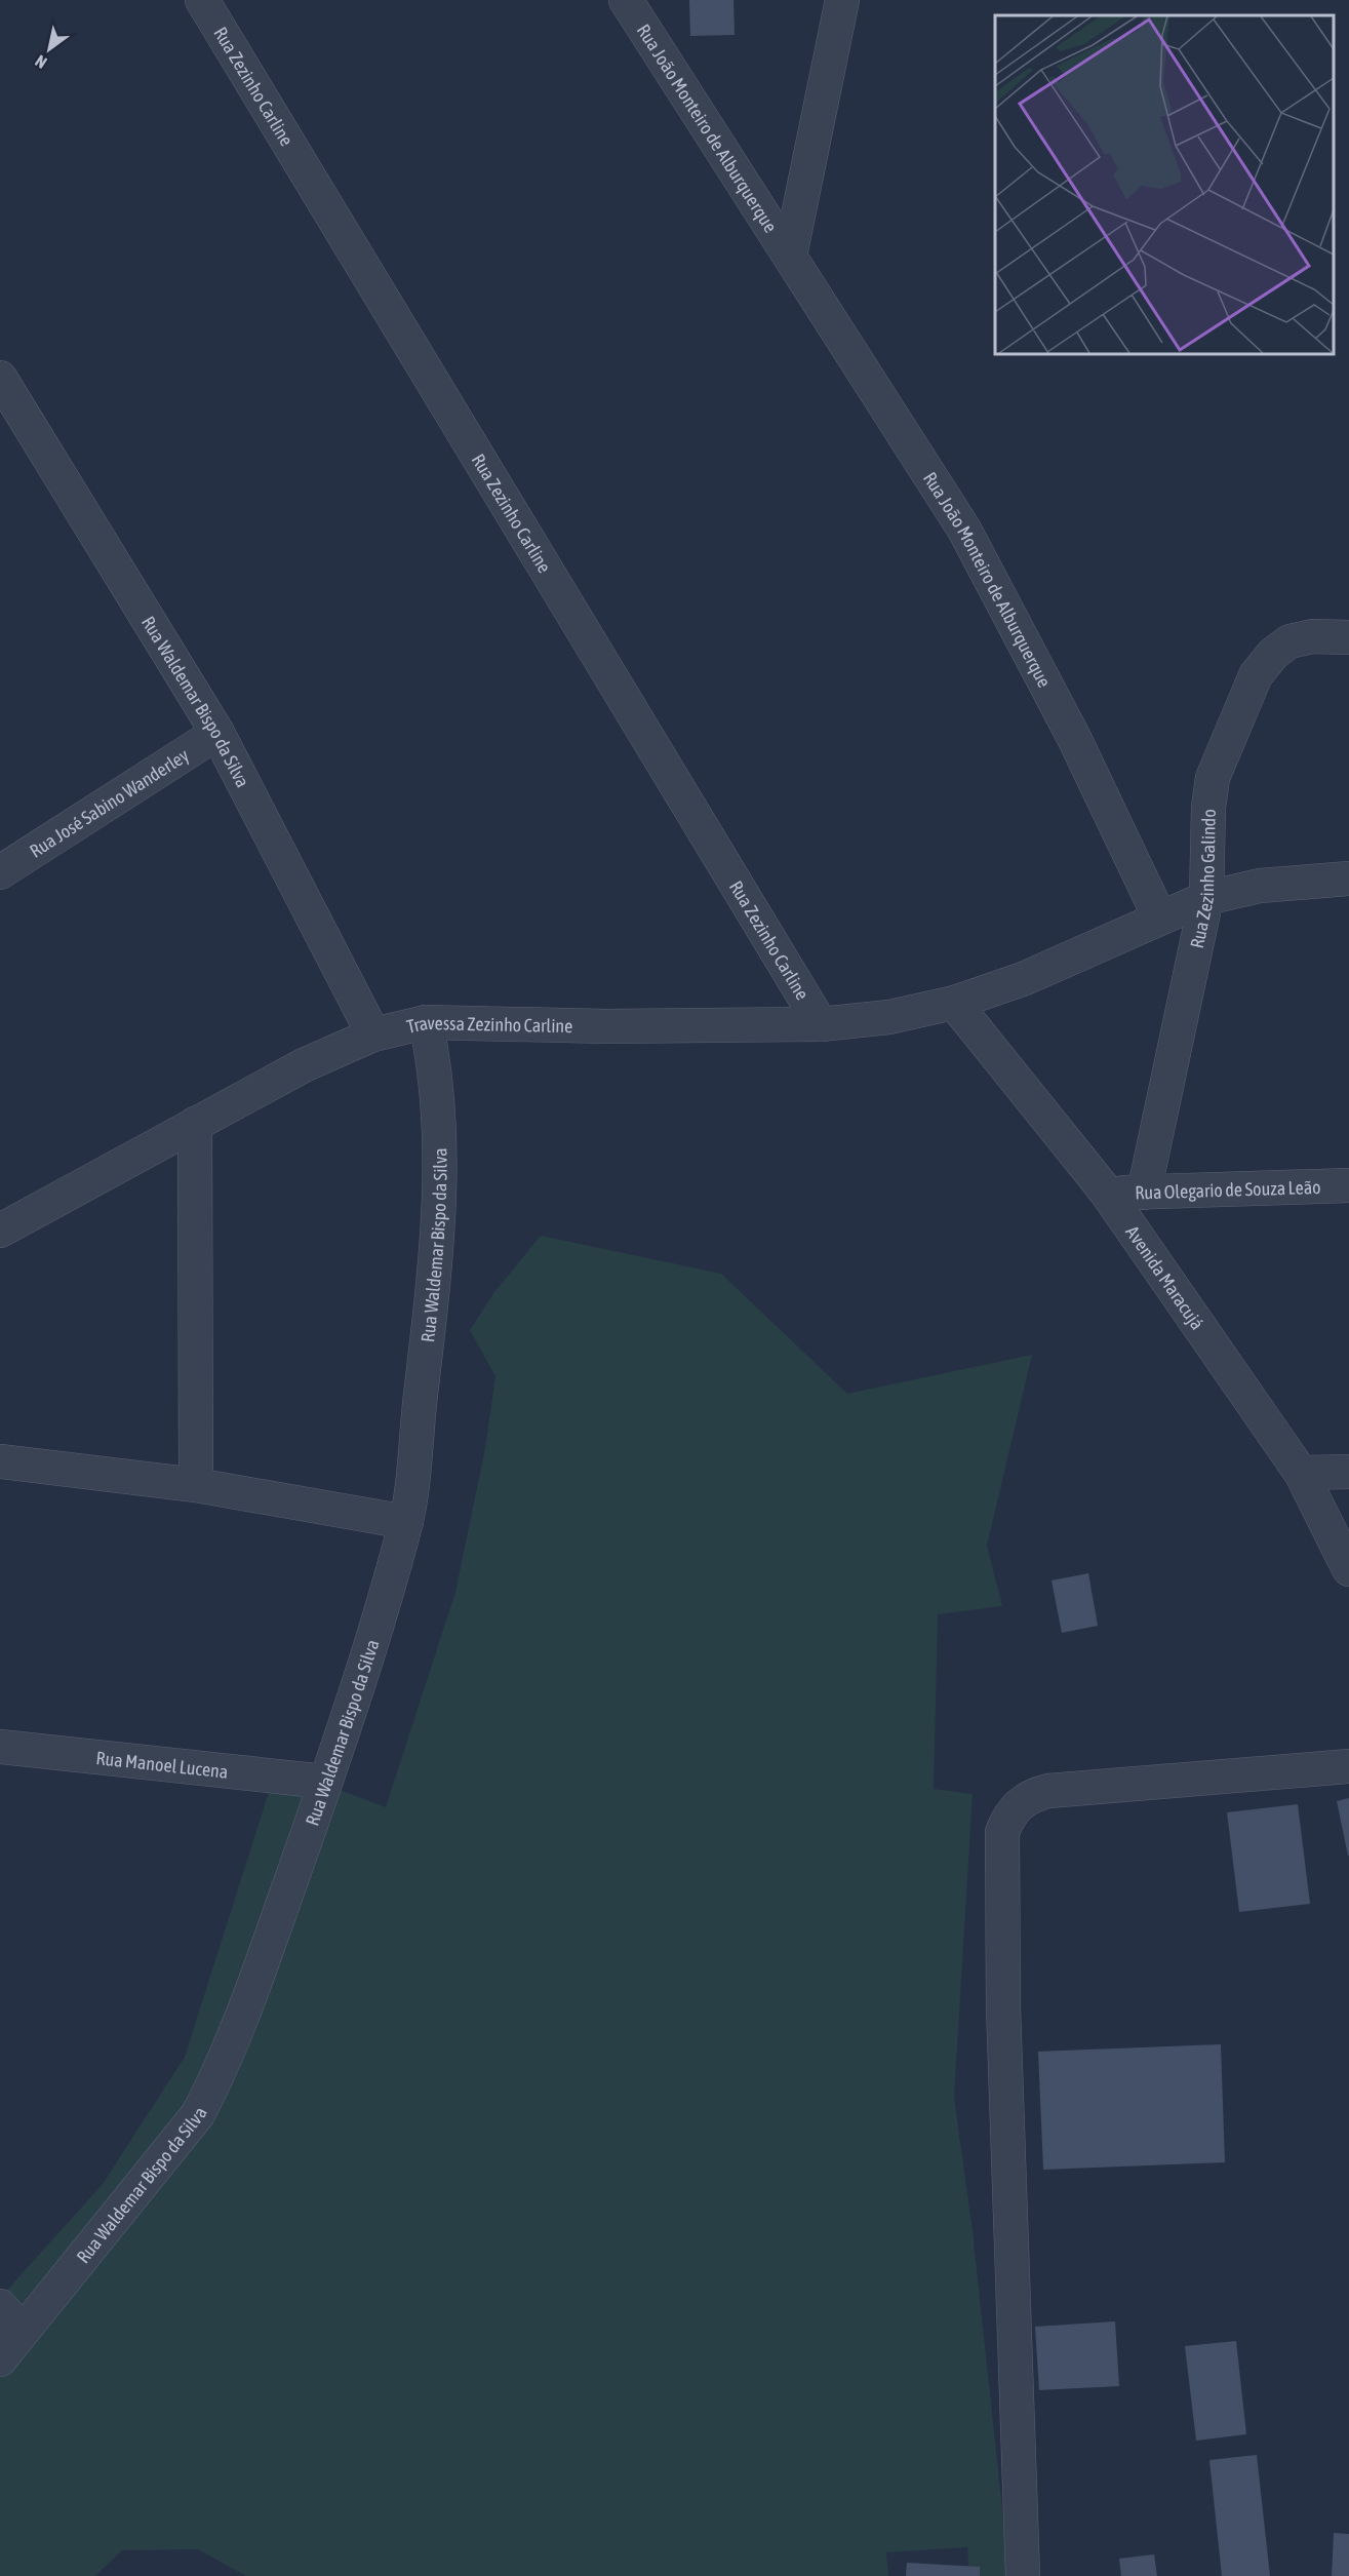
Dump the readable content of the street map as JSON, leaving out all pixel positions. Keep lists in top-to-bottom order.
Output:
{
  "streets": {
    "street": [
      "Rua Zezinho Carline",
      "Rua João Monteiro de Alburquerque",
      "Rua Waldemar Bispo da Silva",
      "Rua José Sabino Wanderley",
      "Rua Zezinho Galindo",
      "Travessa Zezinho Carline",
      "Rua Olegario de Souza Leão",
      "Avenida Maracujá",
      "Rua Manoel Lucena"
    ]
  },
  "crossings": [
    ["Rua Zezinho Carline", "Travessa Zezinho Carline"],
    ["Rua João Monteiro de Alburquerque", "Travessa Zezinho Carline"],
    ["Rua Waldemar Bispo da Silva", "Rua José Sabino Wanderley"],
    ["Rua Waldemar Bispo da Silva", "Travessa Zezinho Carline"],
    ["Rua Waldemar Bispo da Silva", "Rua Manoel Lucena"],
    ["Rua Zezinho Galindo", "Travessa Zezinho Carline"],
    ["Rua Zezinho Galindo", "Rua Olegario de Souza Leão"],
    ["Travessa Zezinho Carline", "Avenida Maracujá"],
    ["Rua Olegario de Souza Leão", "Avenida Maracujá"]
  ],
  "north": "bottom left"
}
